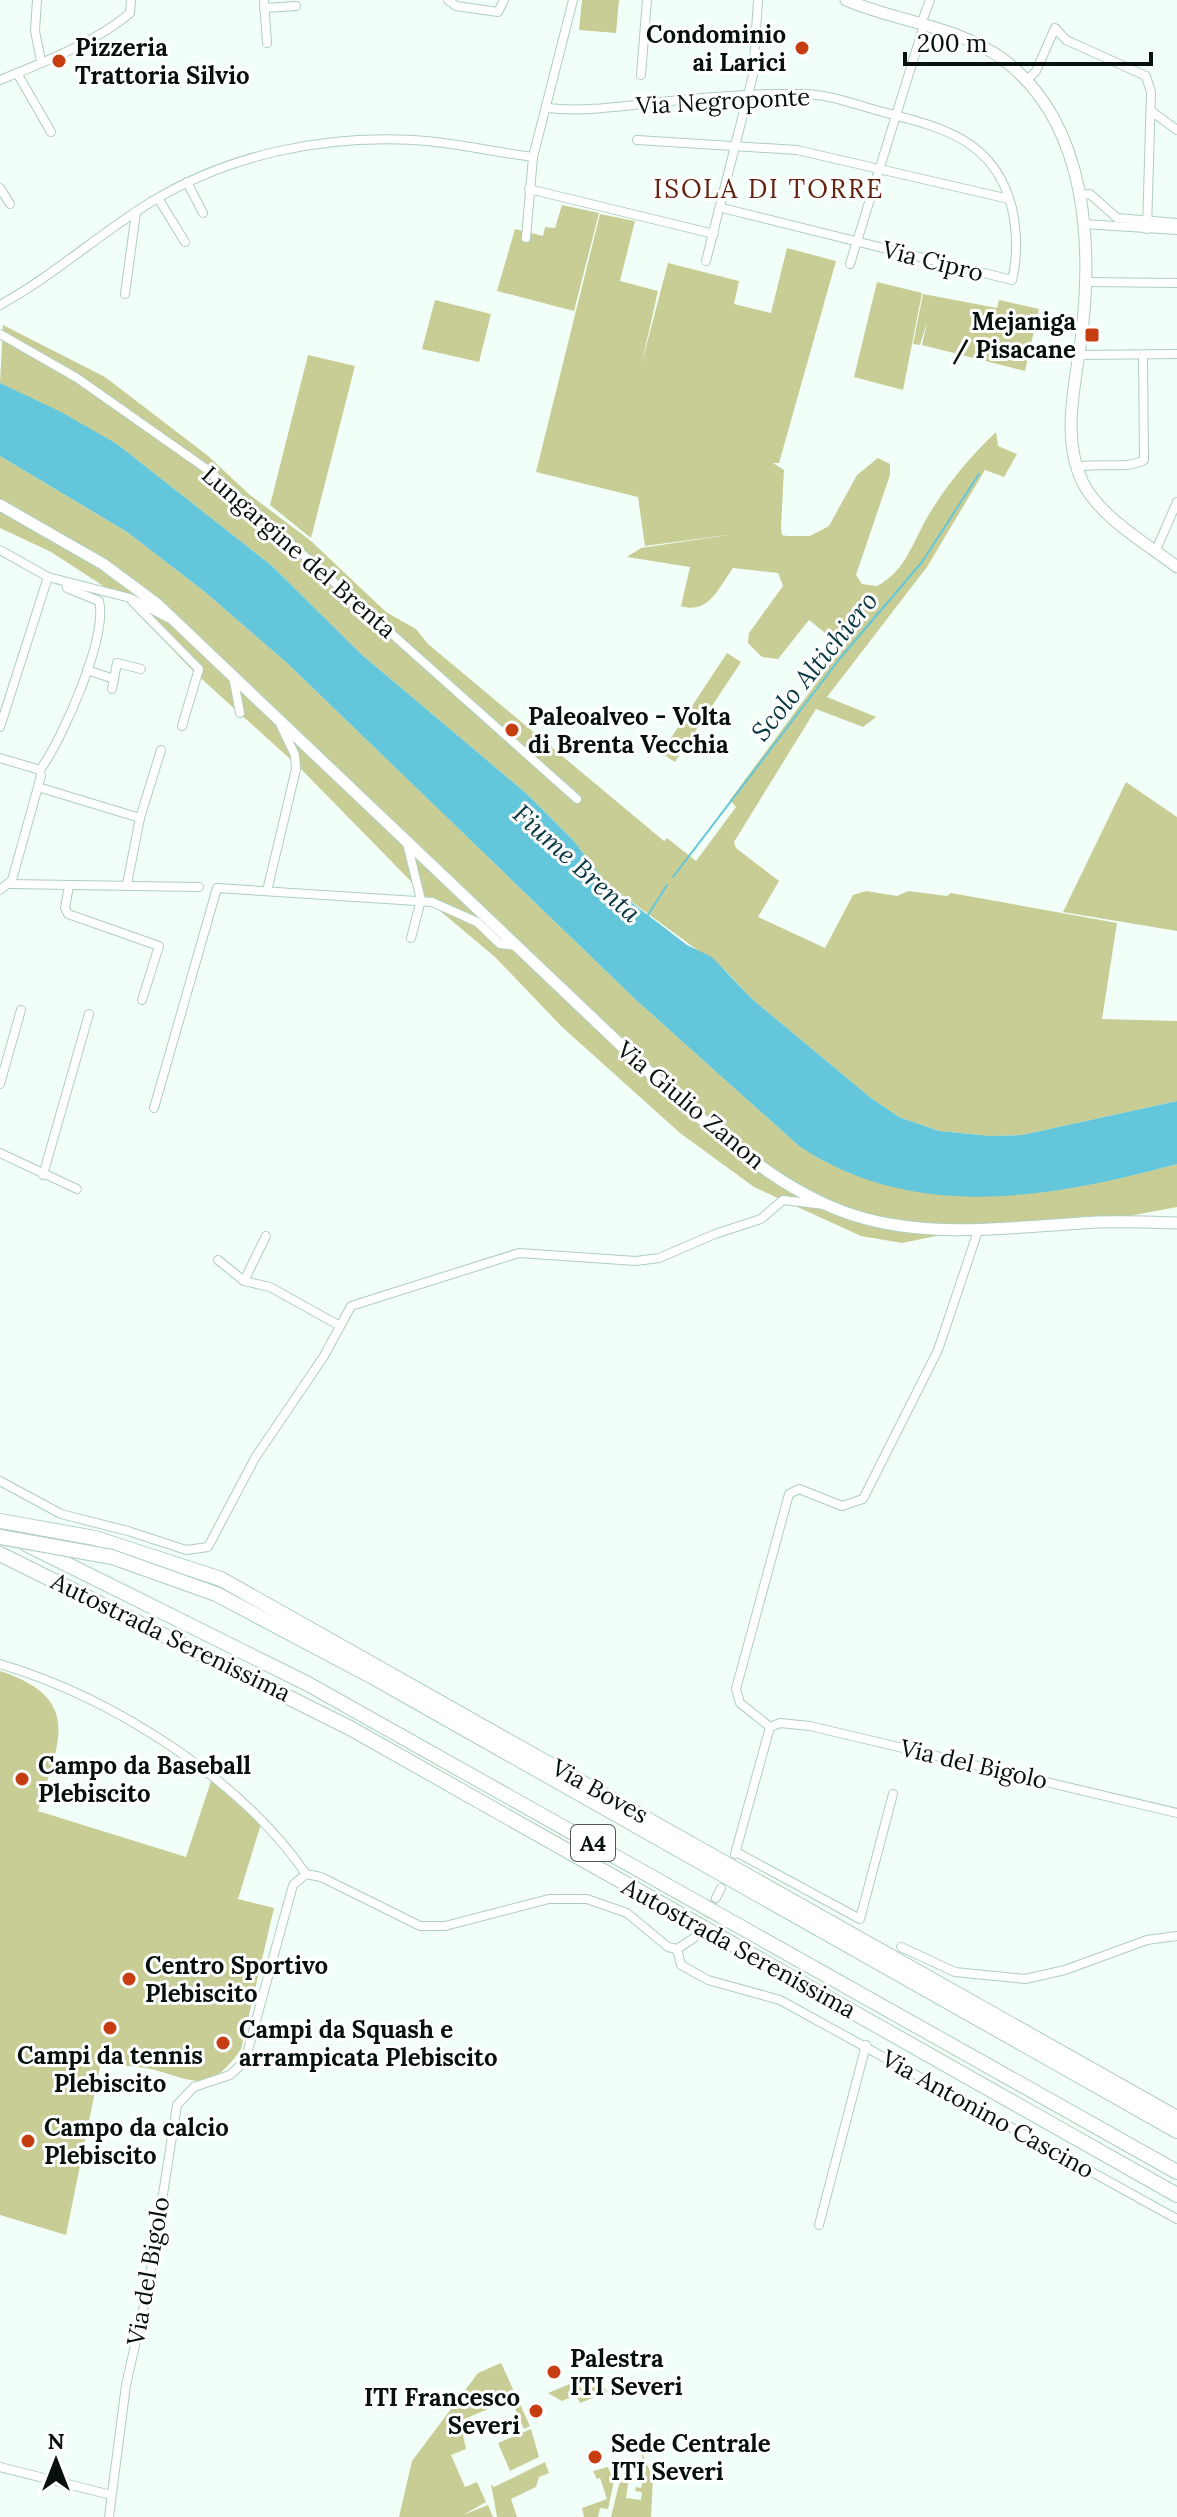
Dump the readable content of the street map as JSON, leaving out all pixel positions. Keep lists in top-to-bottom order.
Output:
{
  "streets": {
    "highway": ["Autostrada Serenissima", "Via Boves", "A4"],
    "street": [
      "Via Negroponte",
      "Via Cipro",
      "Lungargine del Brenta",
      "Via Giulio Zanon",
      "Via del Bigolo",
      "Via Antonino Cascino"
    ]
  },
  "crossings": [
    ["Via Negroponte", "Via Cipro"],
    ["Autostrada Serenissima", "Via Boves"]
  ],
  "districts": ["ISOLA DI TORRE"],
  "water": ["Scolo Altichiero", "Fiume Brenta"],
  "places": {
    "other": [
      "Condominio ai Larici",
      "Pizzeria Trattoria Silvio",
      "Paleoalveo - Volta di Brenta Vecchia",
      "Campo da Baseball Plebiscito",
      "Centro Sportivo Plebiscito",
      "Campi da tennis Plebiscito",
      "Campi da Squash e arrampicata Plebiscito",
      "Campo da calcio Plebiscito",
      "Palestra ITI Severi",
      "ITI Francesco Severi",
      "Sede Centrale ITI Severi"
    ],
    "transit": ["Mejaniga / Pisacane"]
  },
  "scale_bar": "200 m",
  "north": "top"
}
